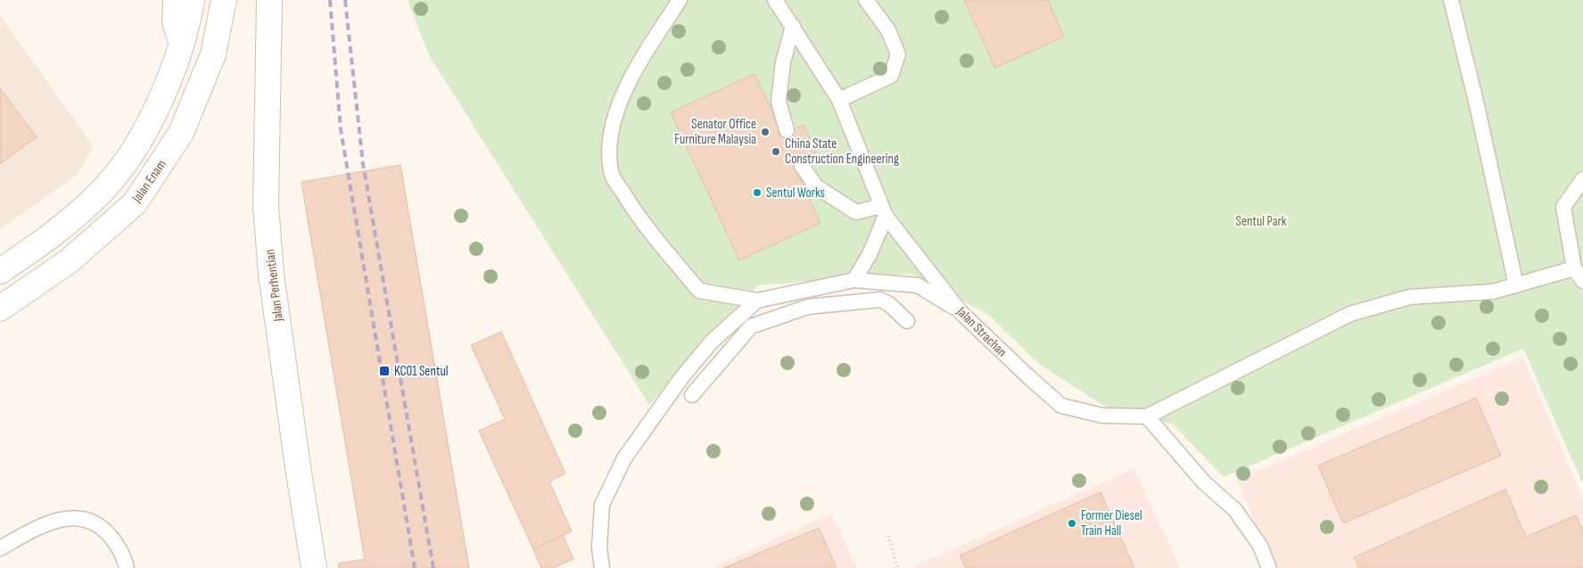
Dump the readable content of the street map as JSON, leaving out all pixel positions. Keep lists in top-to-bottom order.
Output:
{
  "streets": {
    "main road": ["Jalan Enam", "Jalan Perhentian"],
    "lane": ["Jalan Strachan"]
  },
  "parks": ["Sentul Park"],
  "places": {
    "other": [
      "Senator Office Furniture Malaysia",
      "China State Construction Engineering",
      "Sentul Works",
      "Former Diesel Train Hall"
    ],
    "transit": ["KC01 Sentul"]
  }
}
